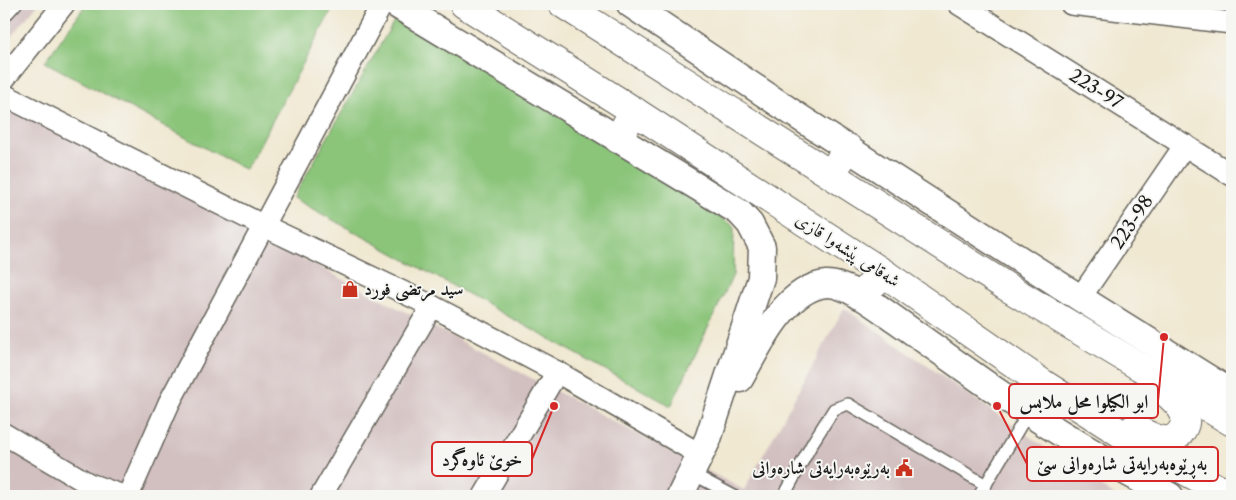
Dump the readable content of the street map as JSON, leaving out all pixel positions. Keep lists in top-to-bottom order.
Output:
{
  "streets": {
    "highway": ["شەقامی پێشەوا قازی"],
    "street": ["223-97", "223-98"]
  },
  "crossings": [
    ["223-97", "223-98"]
  ],
  "places": {
    "shop": ["سيد مرتضى فورد"],
    "other": ["ابو الكيلوا محل ملابس", "خوێ ئاوەگرد", "بەڕێوەبەرایەتی شارەوانی سێ"],
    "public building": ["بەرێوەبەرایەتی شارەوانی"]
  }
}
